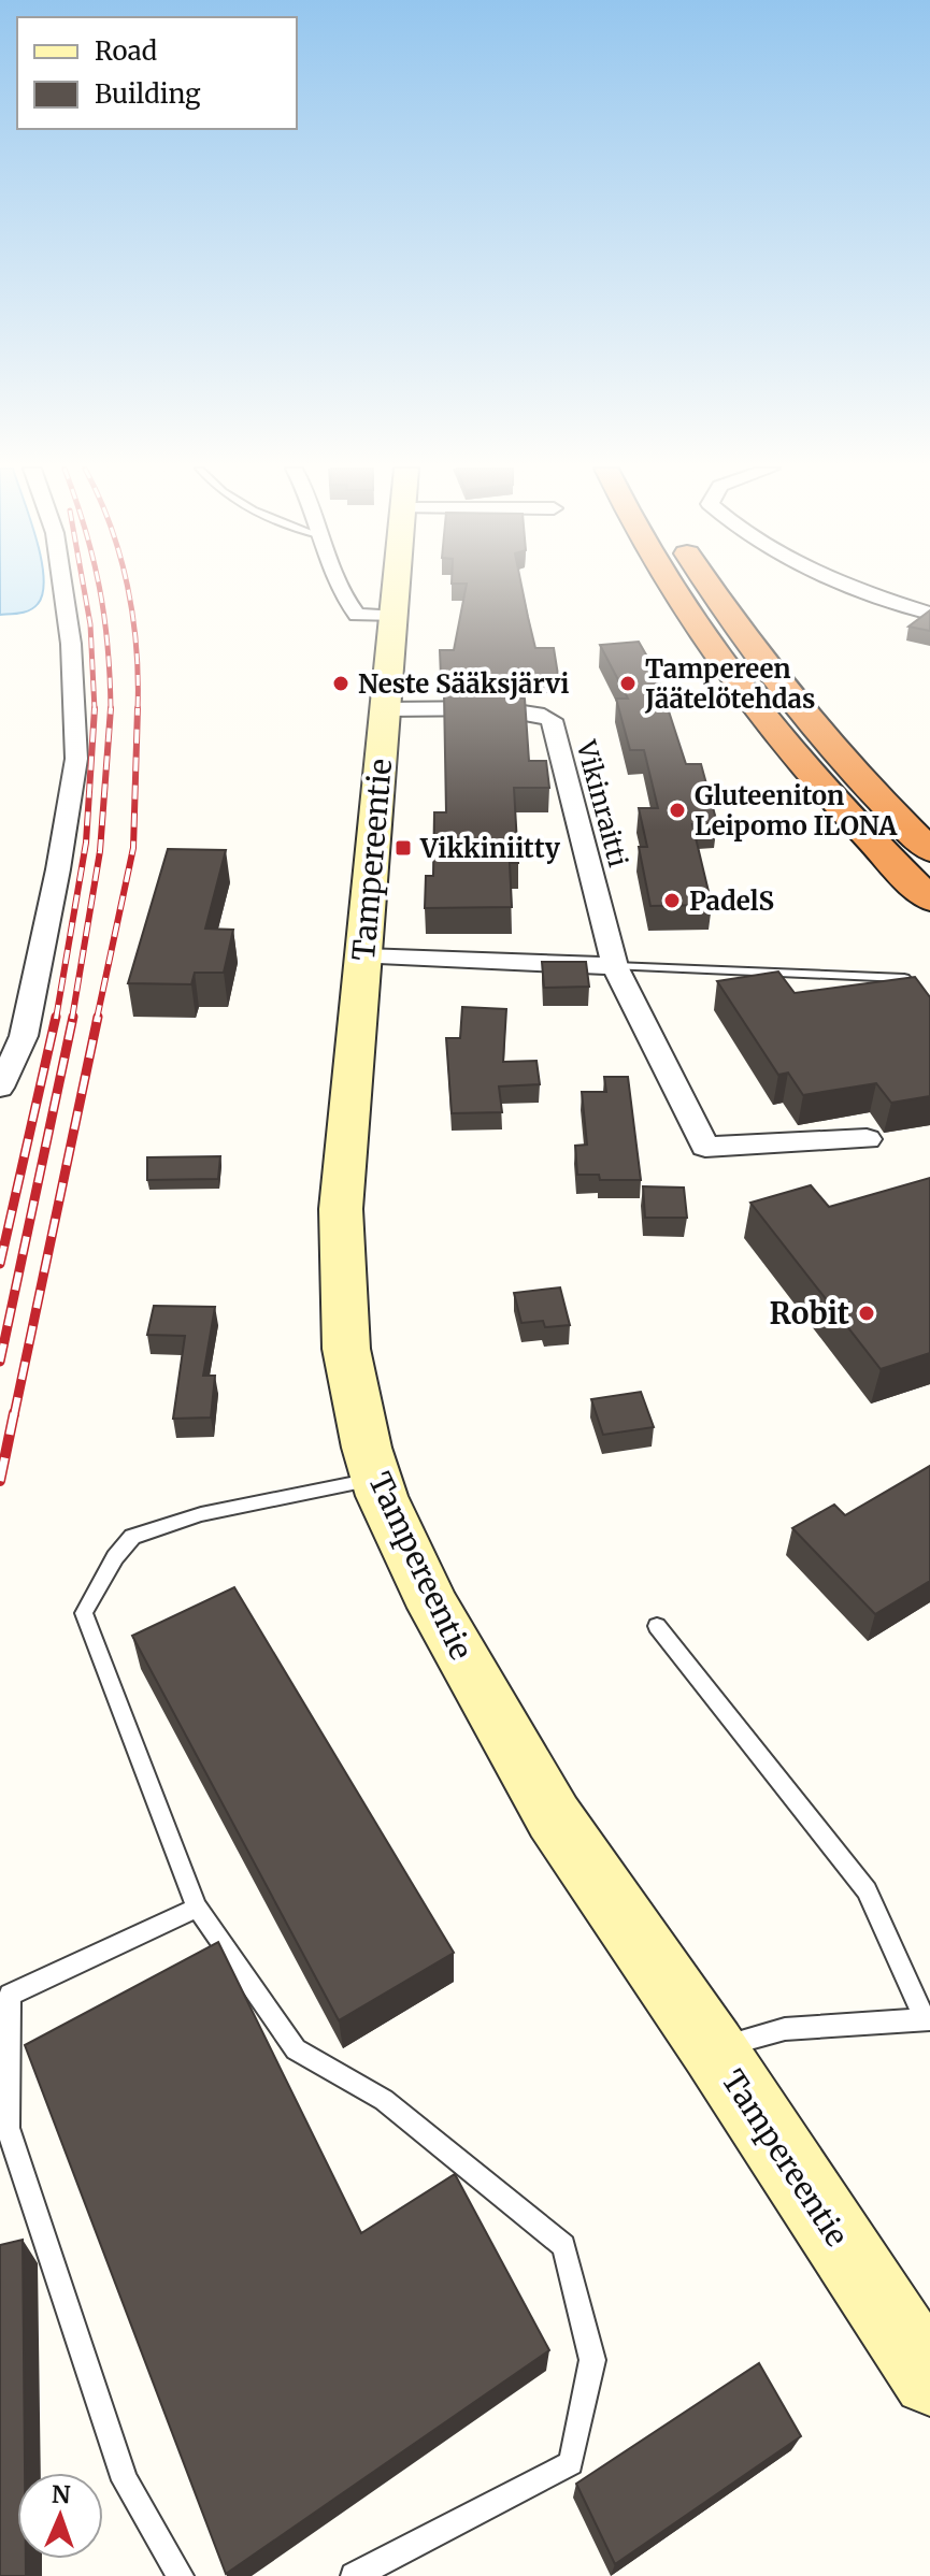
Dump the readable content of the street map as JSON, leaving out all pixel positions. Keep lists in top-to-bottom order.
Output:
{
  "streets": {
    "main road": ["Tampereentie"],
    "street": ["Vikinraitti"]
  },
  "crossings": [
    ["Vikinraitti", "Tampereentie"]
  ],
  "places": {
    "other": [
      "Neste Sääksjärvi",
      "Tampereen Jäätelötehdas",
      "Gluteeniton Leipomo ILONA",
      "PadelS",
      "Robit"
    ],
    "transit": ["Vikkiniitty"]
  },
  "legend": ["Road", "Building"],
  "north": "top"
}
